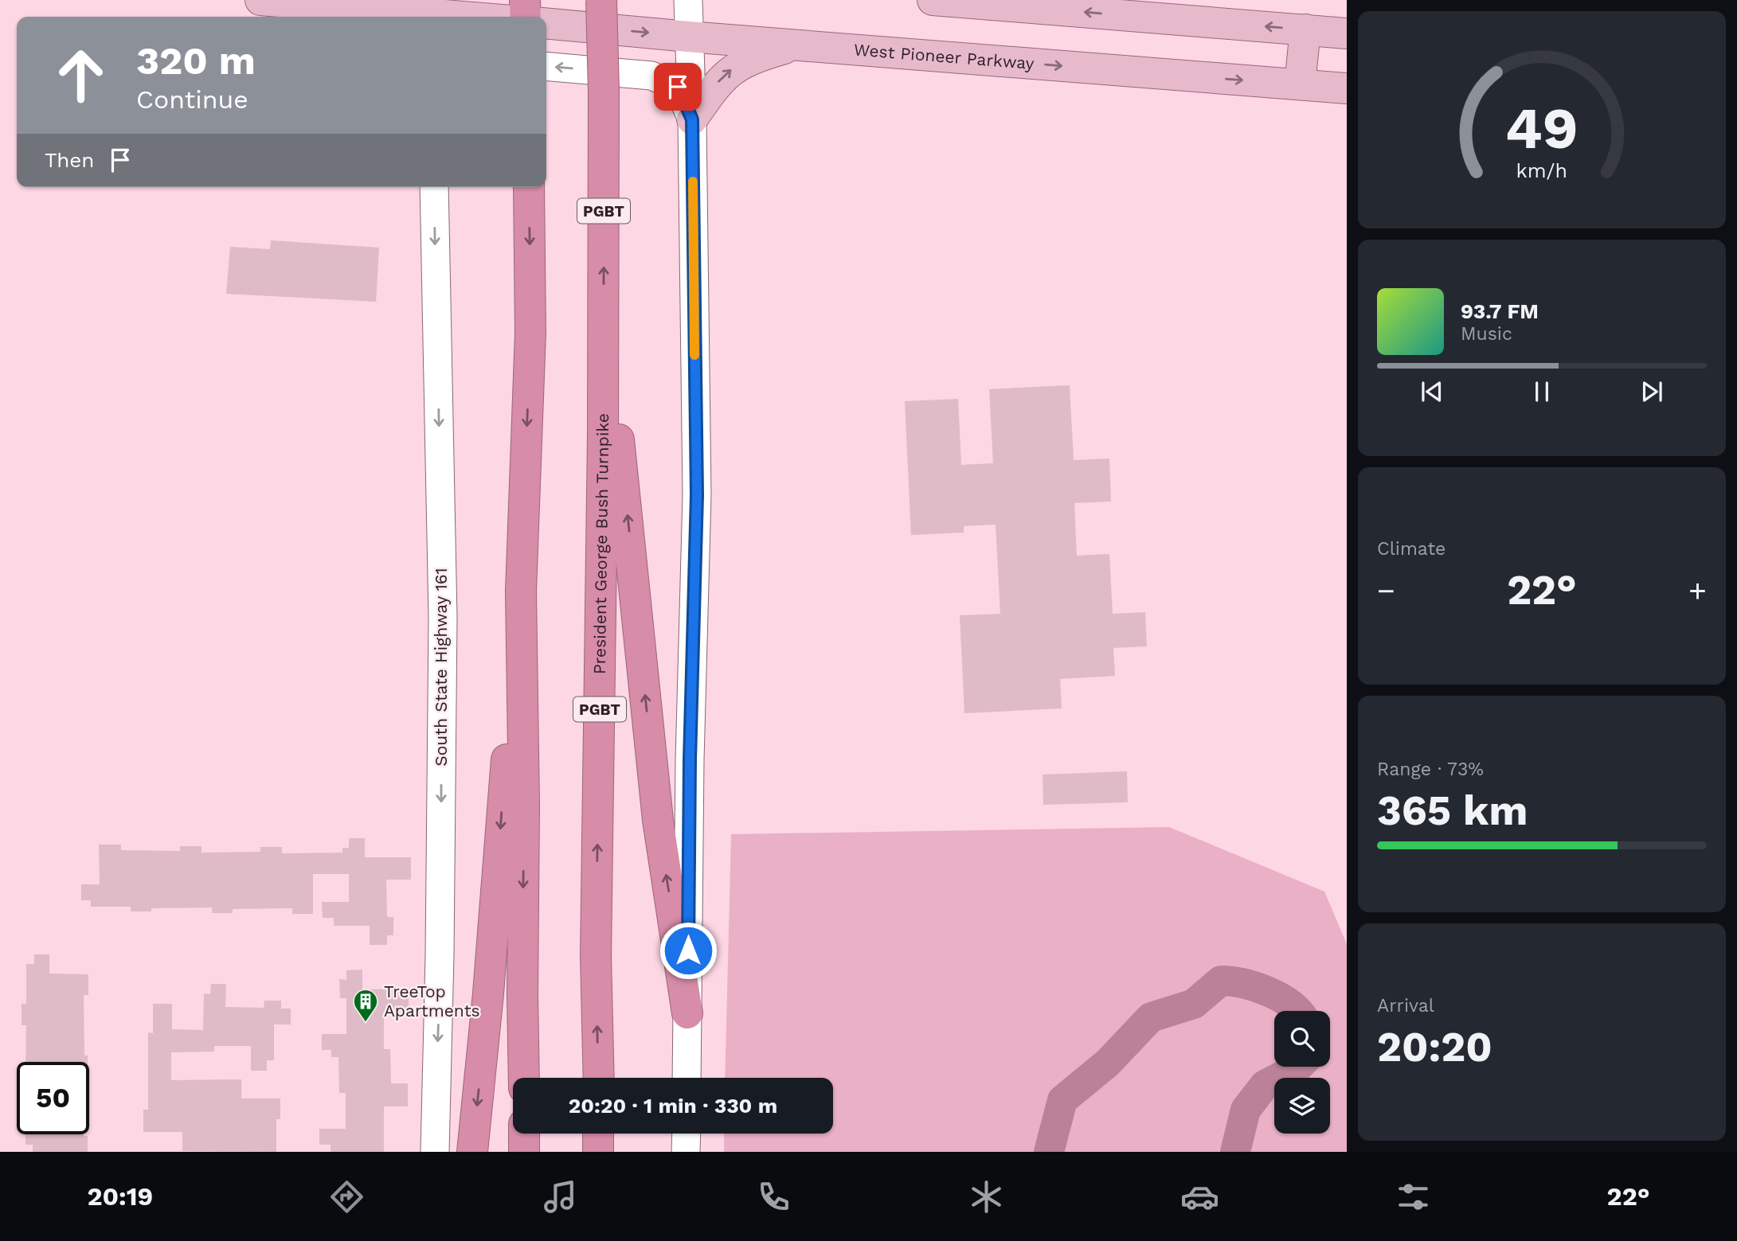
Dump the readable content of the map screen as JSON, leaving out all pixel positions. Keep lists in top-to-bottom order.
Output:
{
  "streets": {
    "highway": ["PGBT", "President George Bush Turnpike"],
    "main road": ["West Pioneer Parkway", "South State Highway 161"]
  },
  "places": {
    "building": ["TreeTop Apartments"]
  },
  "page": {
    "turn": ["320 m", "Continue"],
    "then": "Then",
    "song": ["93.7 FM", "Music"],
    "tile": [
      "Climate",
      ["Range · 73%", "365 km"],
      ["Arrival", "20:20"]
    ],
    "heat": ["−", "22°", "+"],
    "limit": "50",
    "trip": "20:20 · 1 min · 330 m",
    "tabs": ["20:19", "22°"],
    "gauge": ["49", "km/h"]
  }
}
